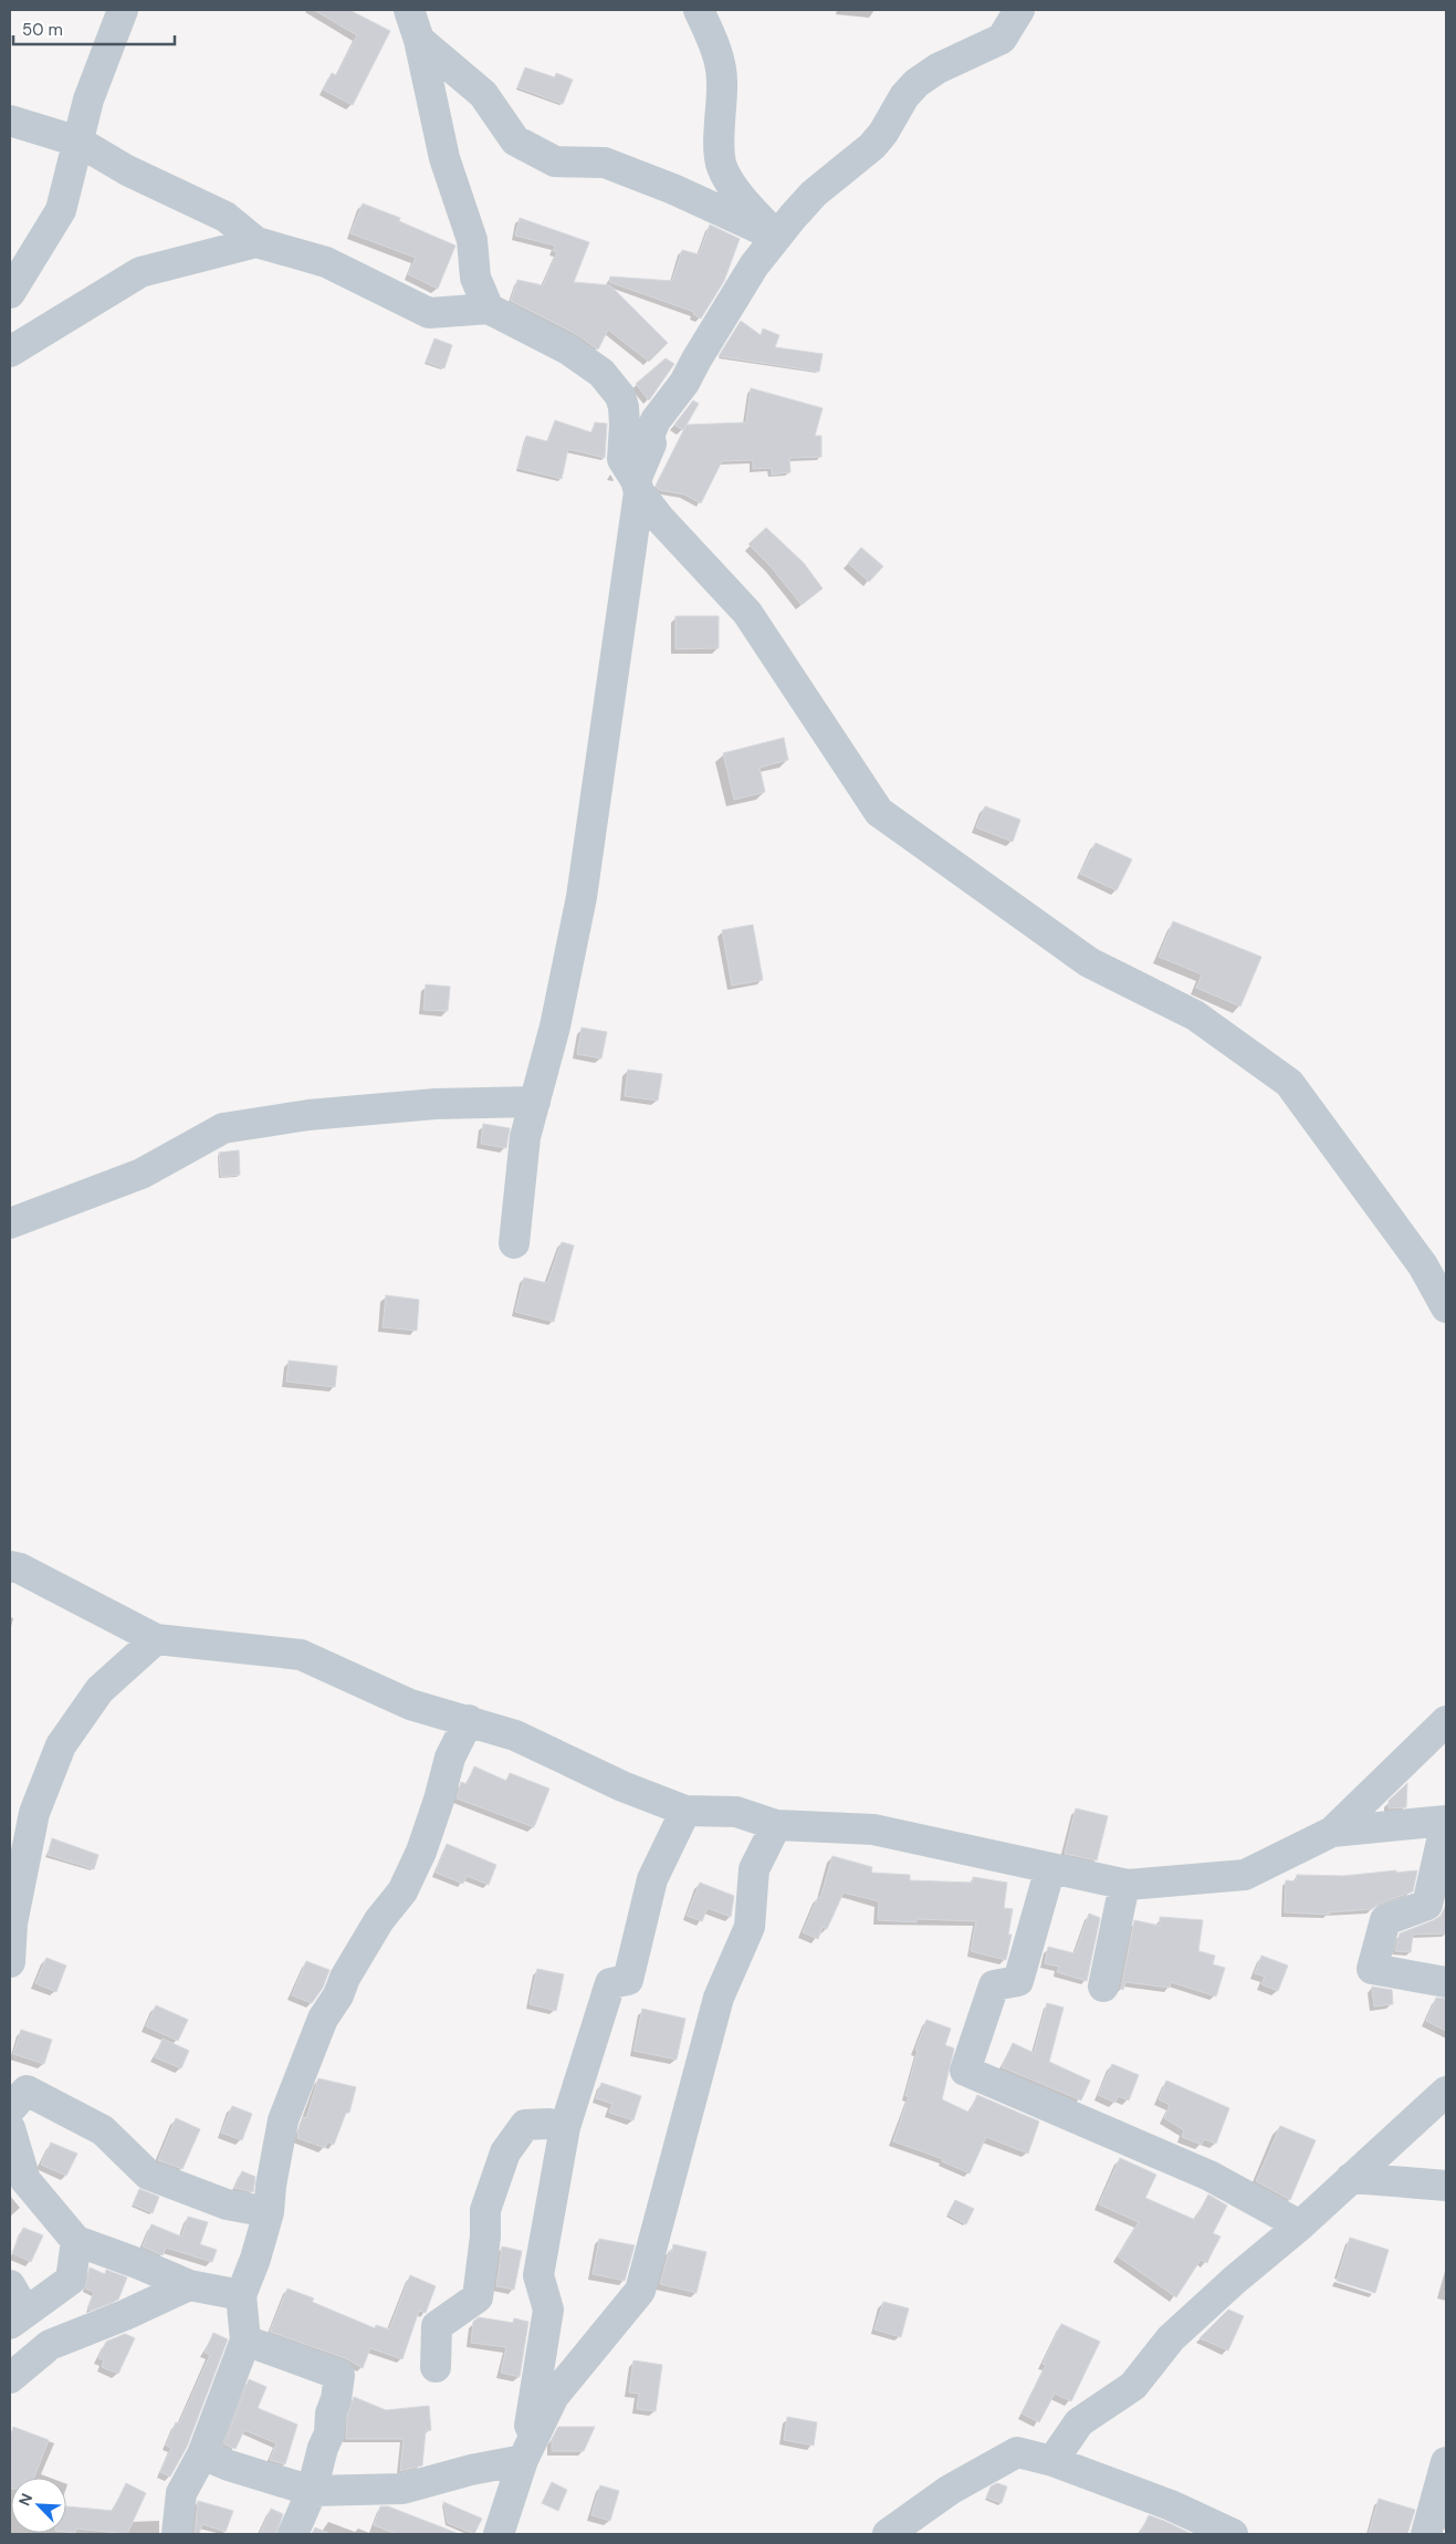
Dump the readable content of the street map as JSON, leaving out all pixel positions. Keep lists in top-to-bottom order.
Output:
{
  "scale_bar": "50 m",
  "north": "top left"
}
